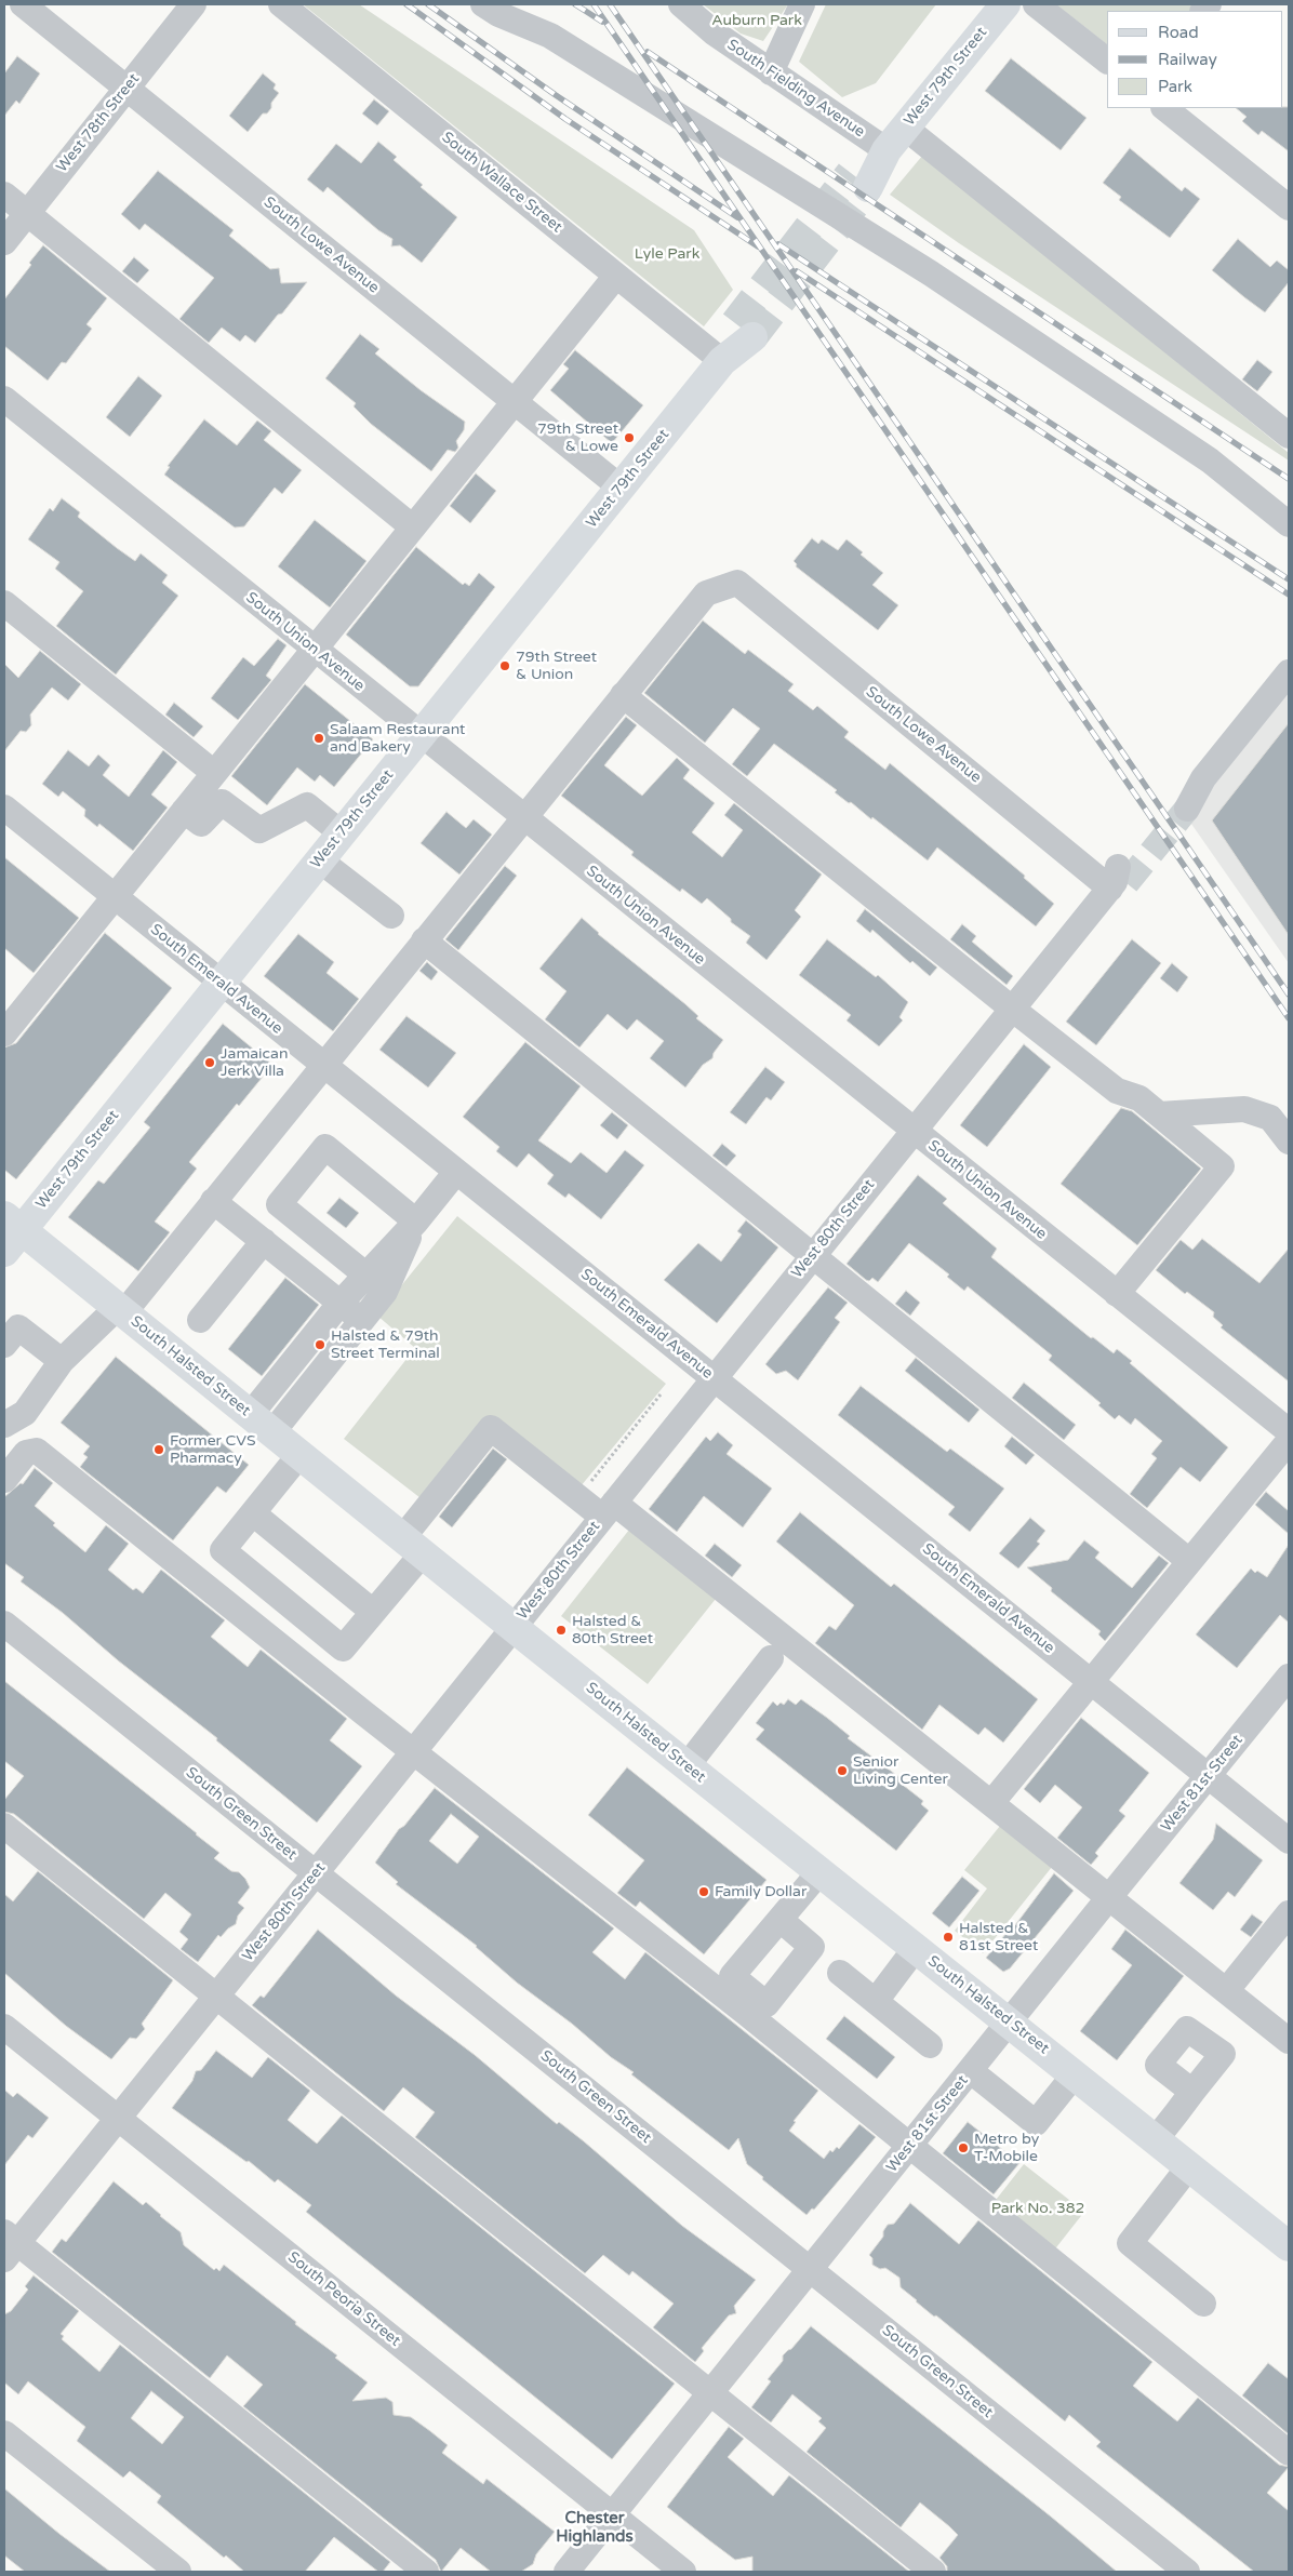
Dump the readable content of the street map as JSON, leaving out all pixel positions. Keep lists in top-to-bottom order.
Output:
{
  "streets": {
    "main road": ["West 79th Street", "South Halsted Street"],
    "street": [
      "South Fielding Avenue",
      "West 78th Street",
      "South Wallace Street",
      "South Lowe Avenue",
      "South Union Avenue",
      "South Emerald Avenue",
      "West 80th Street",
      "West 81st Street",
      "South Green Street",
      "South Peoria Street"
    ]
  },
  "crossings": [
    ["West 79th Street", "South Fielding Avenue"],
    ["West 79th Street", "South Wallace Street"],
    ["West 79th Street", "South Lowe Avenue"],
    ["West 79th Street", "South Union Avenue"],
    ["West 79th Street", "South Emerald Avenue"],
    ["West 79th Street", "South Halsted Street"],
    ["West 78th Street", "South Lowe Avenue"],
    ["South Lowe Avenue", "West 80th Street"],
    ["South Union Avenue", "West 80th Street"],
    ["South Emerald Avenue", "West 80th Street"],
    ["South Emerald Avenue", "West 81st Street"],
    ["West 80th Street", "South Halsted Street"],
    ["West 80th Street", "South Green Street"],
    ["West 80th Street", "South Peoria Street"],
    ["South Halsted Street", "West 81st Street"],
    ["West 81st Street", "South Green Street"],
    ["West 81st Street", "South Peoria Street"]
  ],
  "districts": ["Chester Highlands"],
  "parks": ["Auburn Park", "Lyle Park", "Park No. 382"],
  "places": [
    "79th Street & Lowe",
    "79th Street & Union",
    "Salaam Restaurant and Bakery",
    "Jamaican Jerk Villa",
    "Halsted & 79th Street Terminal",
    "Former CVS Pharmacy",
    "Halsted & 80th Street",
    "Senior Living Center",
    "Family Dollar",
    "Halsted & 81st Street",
    "Metro by T-Mobile"
  ],
  "legend": ["Road", "Railway", "Park"]
}
